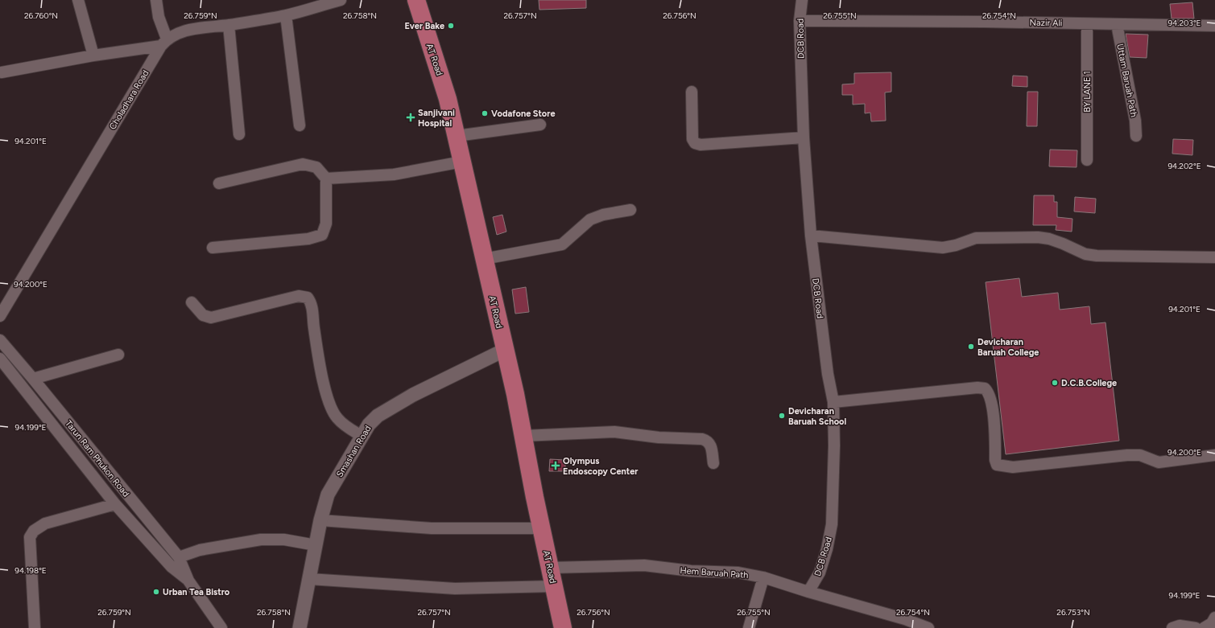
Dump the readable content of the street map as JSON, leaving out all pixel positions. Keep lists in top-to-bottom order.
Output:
{
  "streets": {
    "highway": ["AT Road"],
    "street": [
      "Nazir Ali",
      "DCB Road",
      "Uttam Baruah Path",
      "BY LANE 1",
      "Choladhara Road",
      "Smashan Road",
      "Tarun Ram Phukon Road",
      "Hem Baruah Path"
    ]
  },
  "crossings": [
    ["Nazir Ali", "DCB Road"],
    ["Nazir Ali", "Uttam Baruah Path"],
    ["Nazir Ali", "BY LANE 1"],
    ["DCB Road", "Hem Baruah Path"],
    ["AT Road", "Smashan Road"],
    ["AT Road", "Hem Baruah Path"]
  ],
  "places": {
    "other": [
      "Ever Bake",
      "Vodafone Store",
      "Devicharan Baruah College",
      "D.C.B.College",
      "Devicharan Baruah School",
      "Urban Tea Bistro"
    ],
    "health": ["Sanjivani Hospital", "Olympus Endoscopy Center"]
  },
  "coordinates": [
    "26.760°N",
    "26.759°N",
    "26.758°N",
    "26.757°N",
    "26.756°N",
    "26.755°N",
    "26.754°N",
    "94.203°E",
    "94.201°E",
    "94.202°E",
    "94.200°E",
    "94.199°E",
    "94.198°E",
    "26.753°N"
  ]
}
